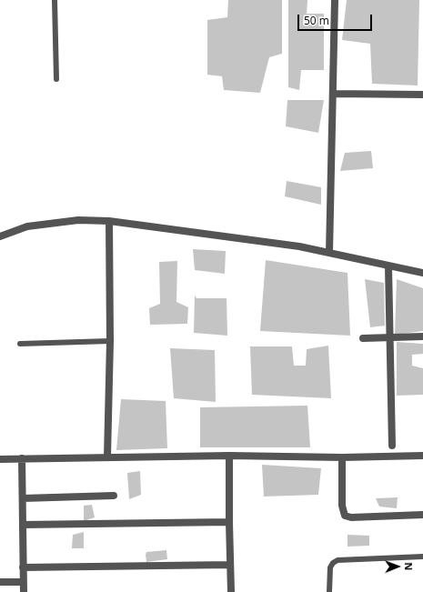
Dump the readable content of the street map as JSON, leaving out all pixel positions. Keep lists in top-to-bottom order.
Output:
{
  "scale_bar": "50 m",
  "north": "right"
}
